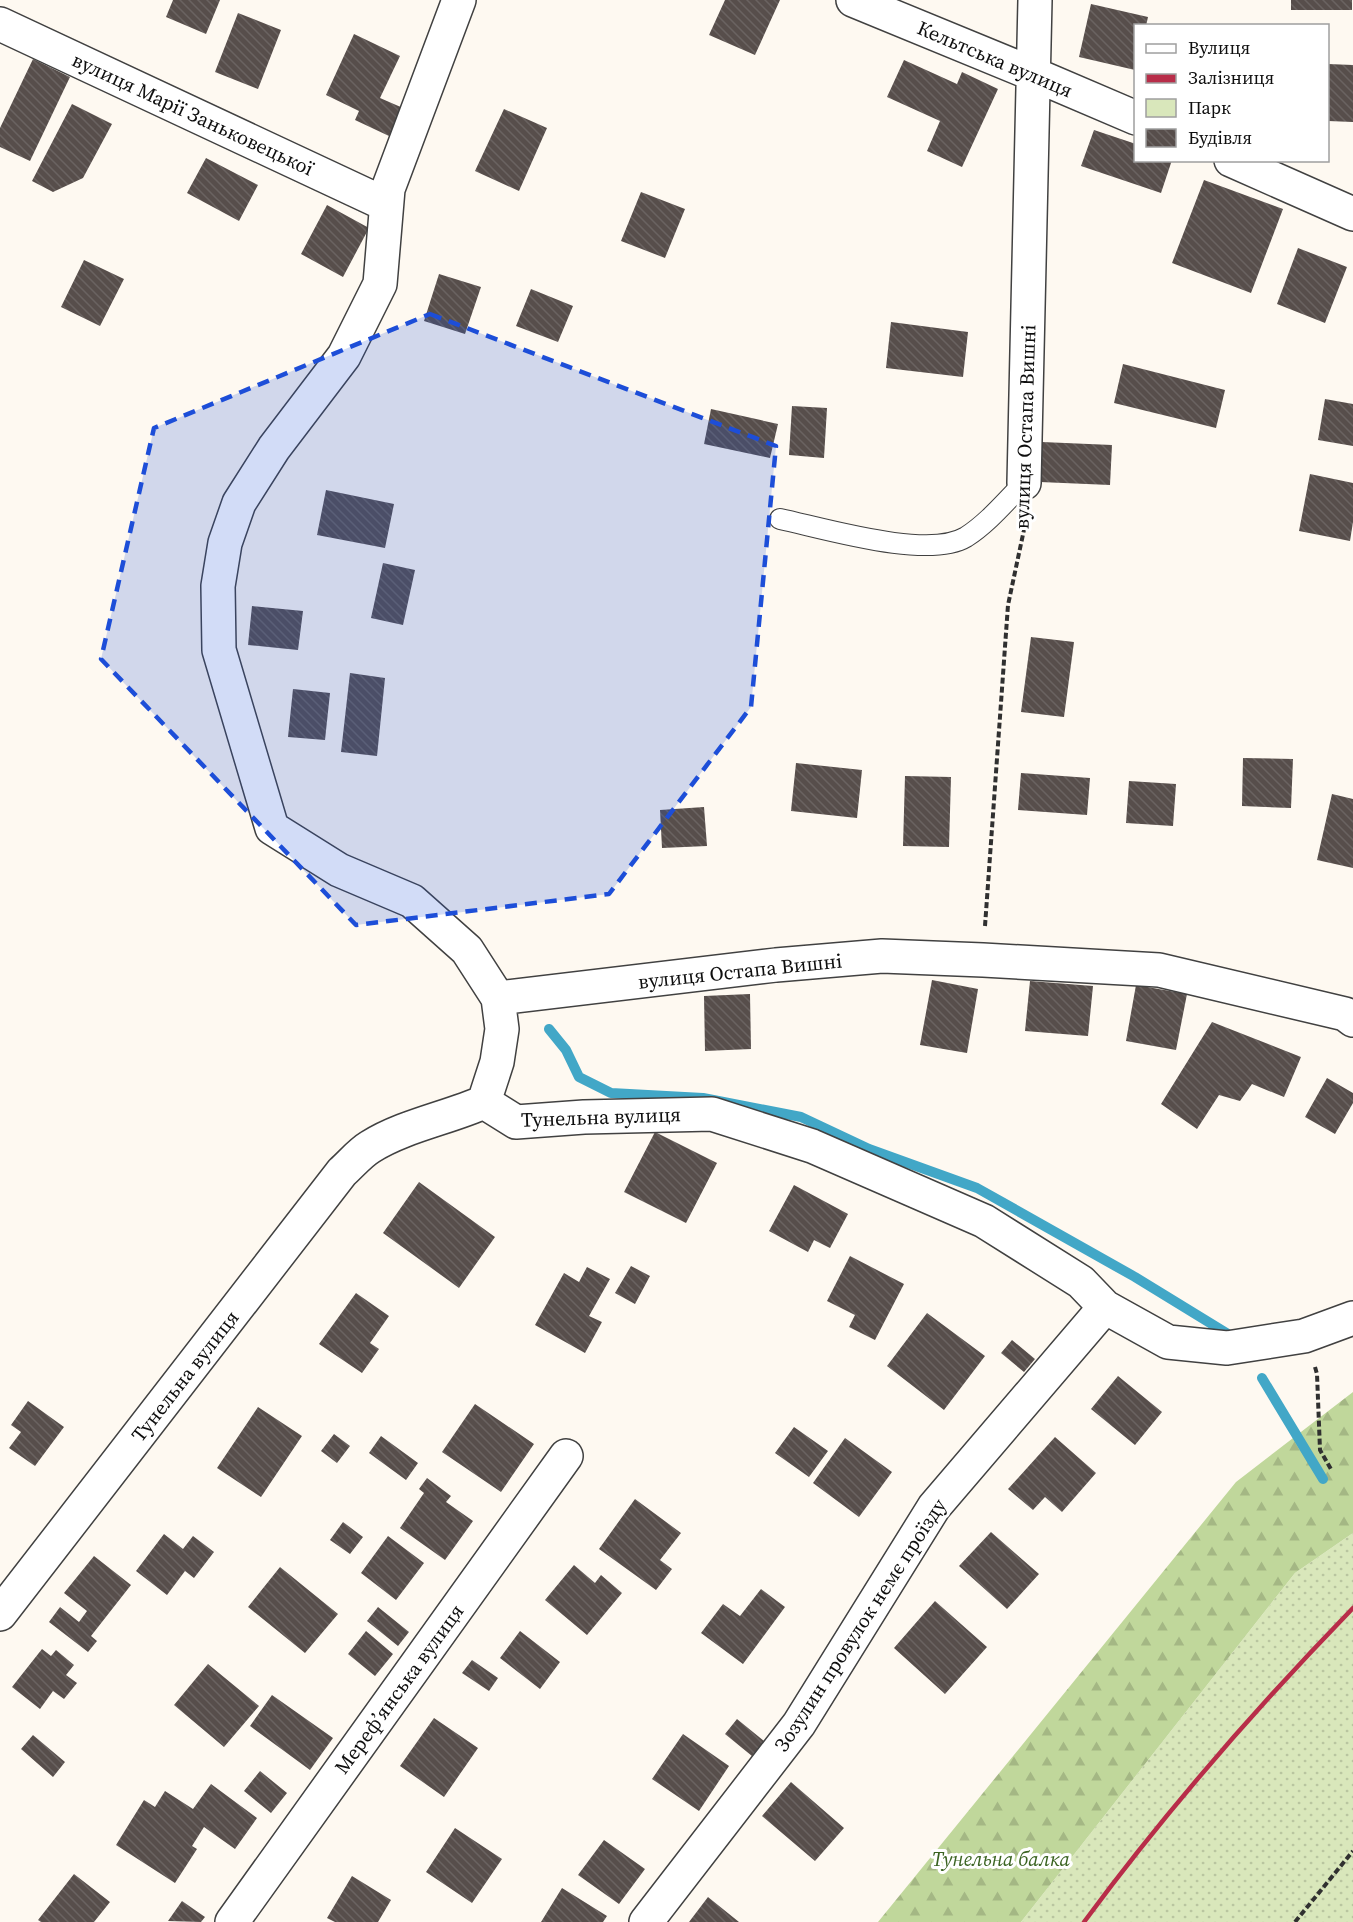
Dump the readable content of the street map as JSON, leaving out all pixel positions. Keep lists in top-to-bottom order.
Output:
{
  "streets": {
    "street": [
      "Кельтська вулиця",
      "вулиця Марії Заньковецької",
      "вулиця Остапа Вишні",
      "Тунельна вулиця",
      "Зозулин провулок немє проїзду",
      "Мерефʼянська вулиця"
    ]
  },
  "crossings": [
    ["Кельтська вулиця", "вулиця Остапа Вишні"],
    ["Тунельна вулиця", "Зозулин провулок немє проїзду"]
  ],
  "parks": ["Тунельна балка"],
  "legend": [
    "Вулиця",
    "Залізниця",
    "Парк",
    "Будівля"
  ]
}
